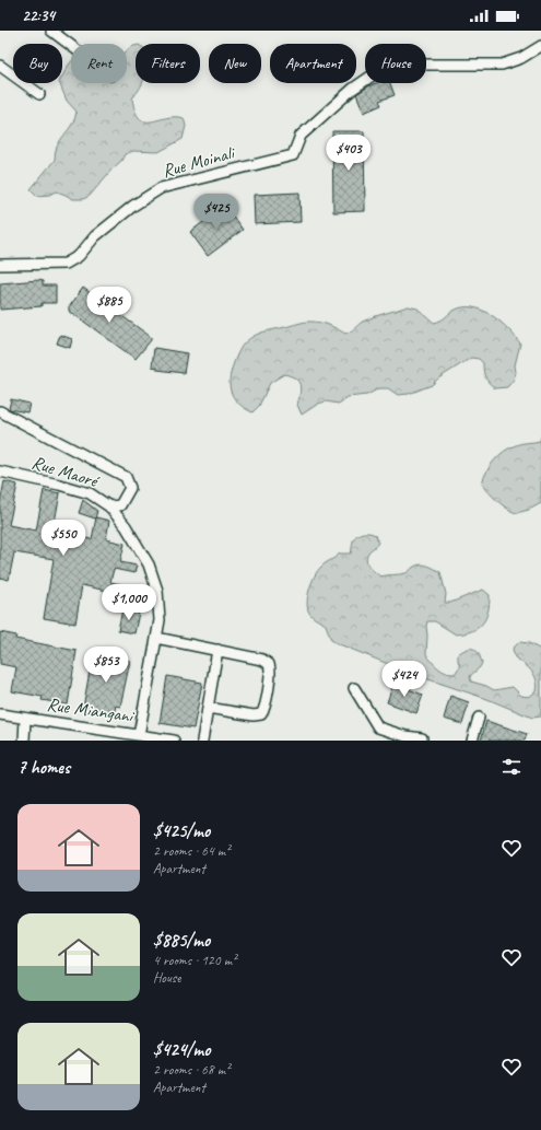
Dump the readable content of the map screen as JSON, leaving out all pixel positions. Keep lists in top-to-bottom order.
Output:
{
  "streets": {
    "street": ["Rue Moinali", "Rue Maoré", "Rue Miangani"]
  },
  "crossings": [
    ["Rue Maoré", "Rue Miangani"]
  ],
  "page": {
    "status": "22:34",
    "chip": [
      "Buy",
      "Rent",
      "Filters",
      "New",
      "Apartment",
      "House"
    ],
    "price": [
      "$403",
      "$425",
      "$885",
      "$550",
      "$1,000",
      "$853",
      "$424"
    ],
    "heading": "7 homes",
    "list": [
      {
        "name": "$425/mo",
        "note": "2 rooms · 64 m² · Apartment"
      },
      {
        "name": "$885/mo",
        "note": "4 rooms · 120 m² · House"
      },
      {
        "name": "$424/mo",
        "note": "2 rooms · 68 m² · Apartment"
      }
    ]
  }
}
